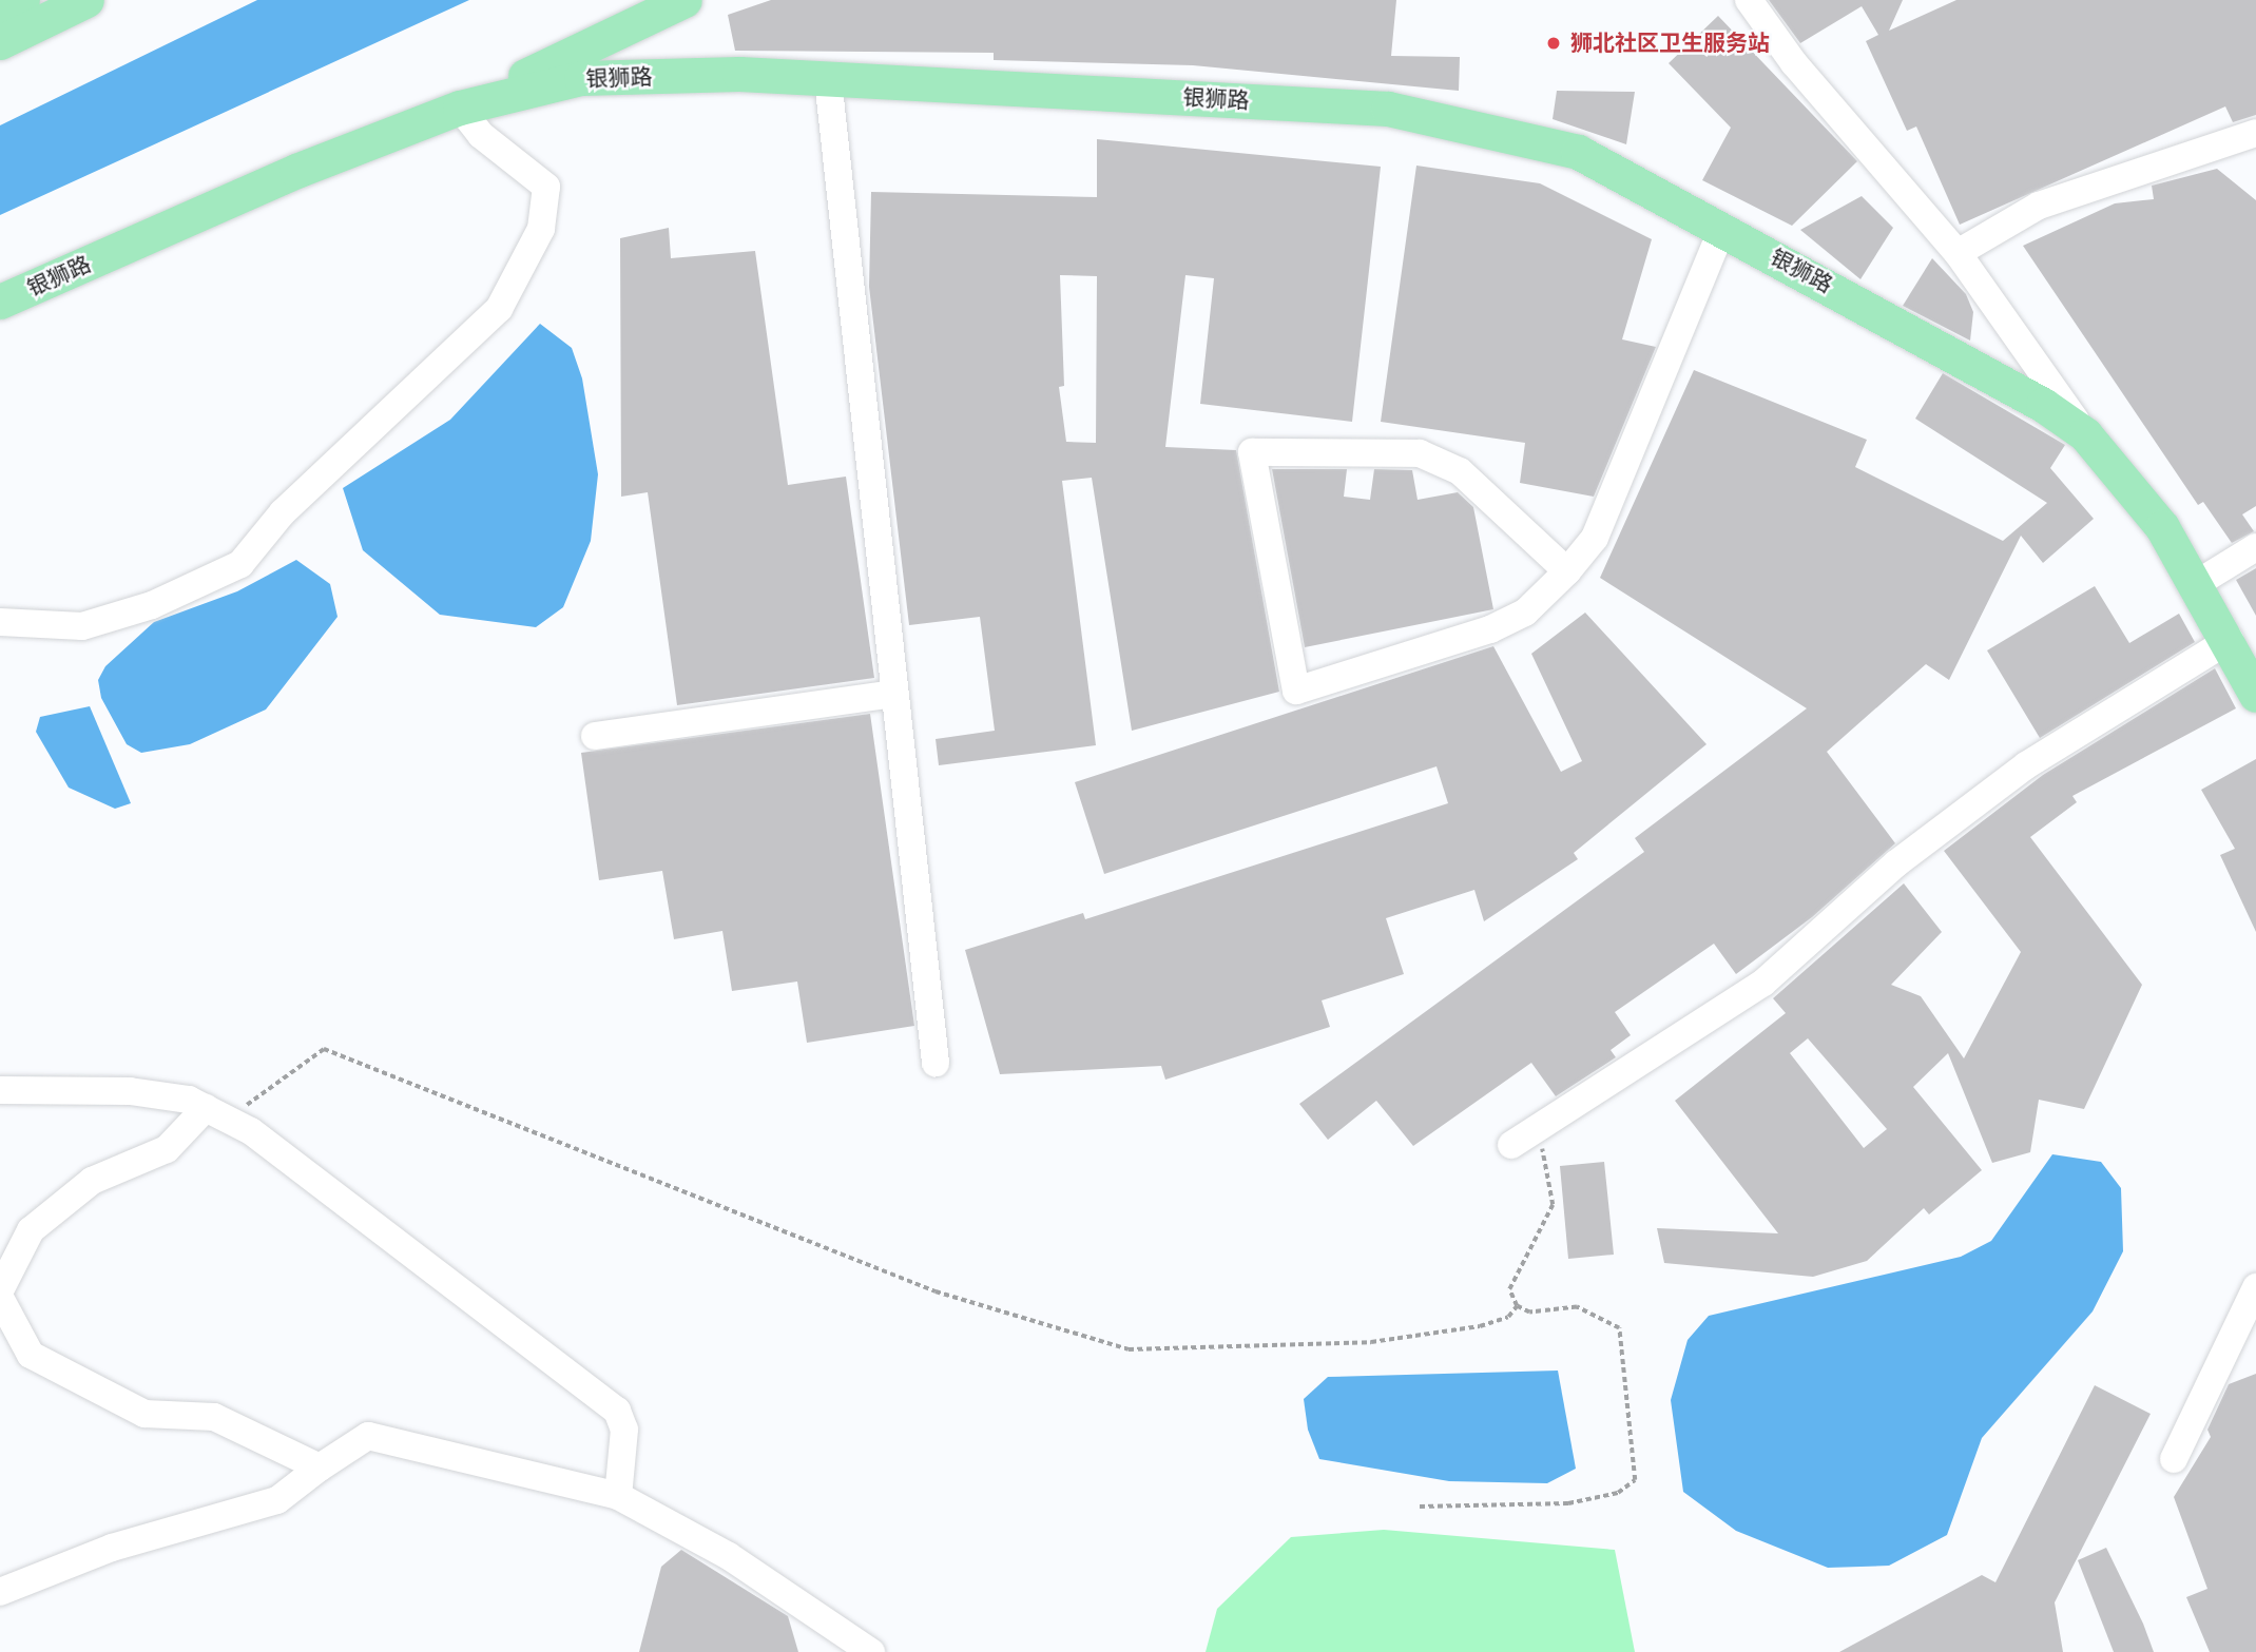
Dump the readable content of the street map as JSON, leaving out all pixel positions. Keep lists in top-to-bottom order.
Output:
{
  "streets": {
    "main road": ["银狮路"]
  },
  "places": ["狮北社区卫生服务站"]
}
